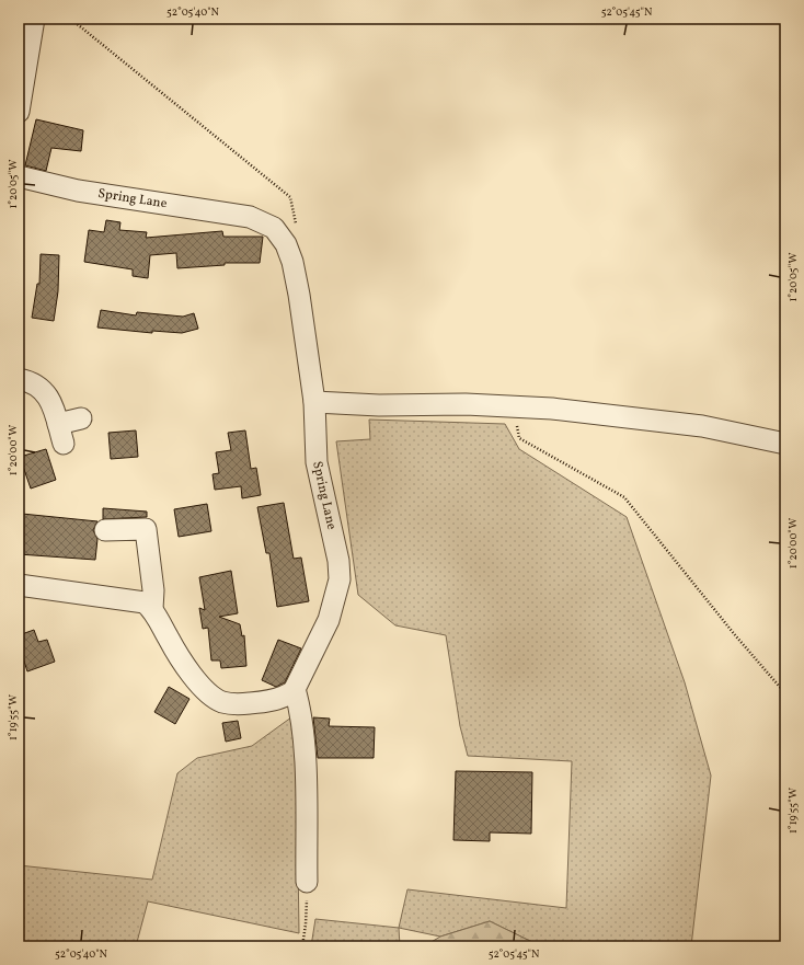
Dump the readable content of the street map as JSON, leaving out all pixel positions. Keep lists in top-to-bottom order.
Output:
{
  "streets": {
    "street": ["Spring Lane"]
  },
  "coordinates": [
    "52°05'40\"N",
    "52°05'45\"N",
    "1°20'05\"W",
    "1°20'00\"W",
    "1°19'55\"W"
  ]
}
